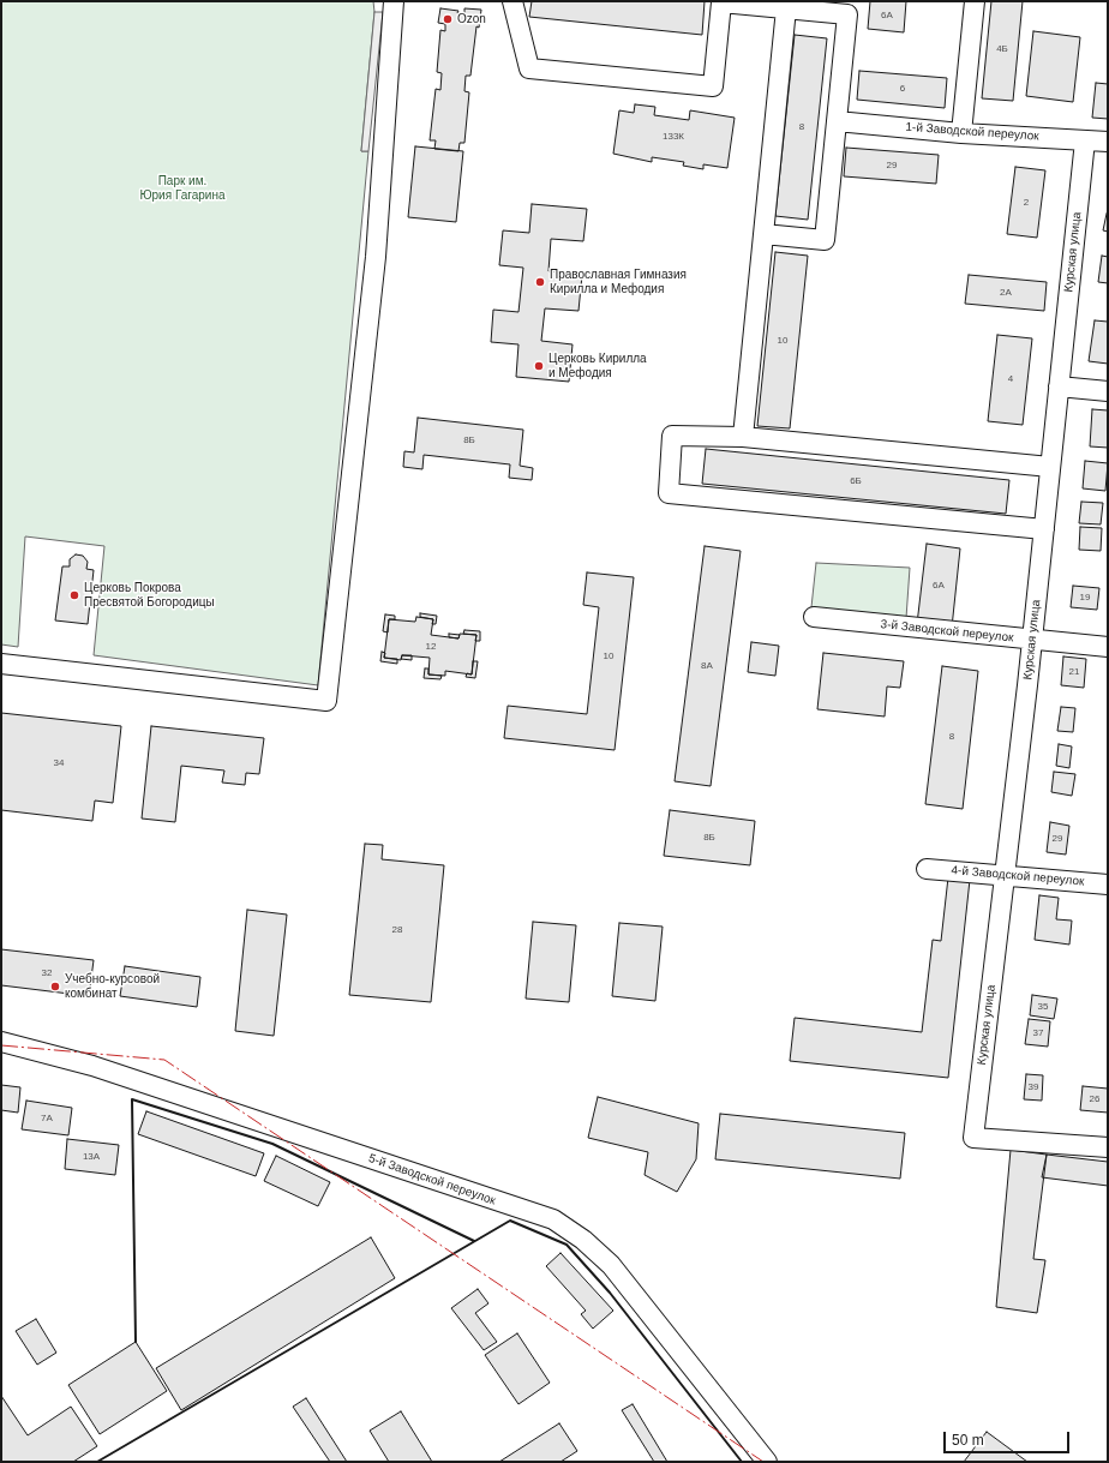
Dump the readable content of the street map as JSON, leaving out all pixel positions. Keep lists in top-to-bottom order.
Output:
{
  "streets": {
    "street": [
      "1-й Заводской переулок",
      "Курская улица",
      "3-й Заводской переулок",
      "4-й Заводской переулок",
      "5-й Заводской переулок"
    ]
  },
  "crossings": [
    ["1-й Заводской переулок", "Курская улица"],
    ["Курская улица", "3-й Заводской переулок"],
    ["Курская улица", "4-й Заводской переулок"]
  ],
  "parks": ["Парк им. Юрия Гагарина"],
  "places": [
    "Ozon",
    "Православная Гимназия Кирилла и Мефодия",
    "Церковь Кирилла и Мефодия",
    "Церковь Покрова Пресвятой Богородицы",
    "Учебно-курсовой комбинат"
  ],
  "house_numbers": [
    "6А",
    "4Б",
    "6",
    "8",
    "133К",
    "29",
    "2",
    "2А",
    "10",
    "4",
    "8Б",
    "6Б",
    "6А",
    "19",
    "12",
    "10",
    "8А",
    "21",
    "8",
    "34",
    "8Б",
    "29",
    "28",
    "32",
    "35",
    "37",
    "39",
    "26",
    "7А",
    "13А"
  ],
  "scale_bar": "50 m"
}
